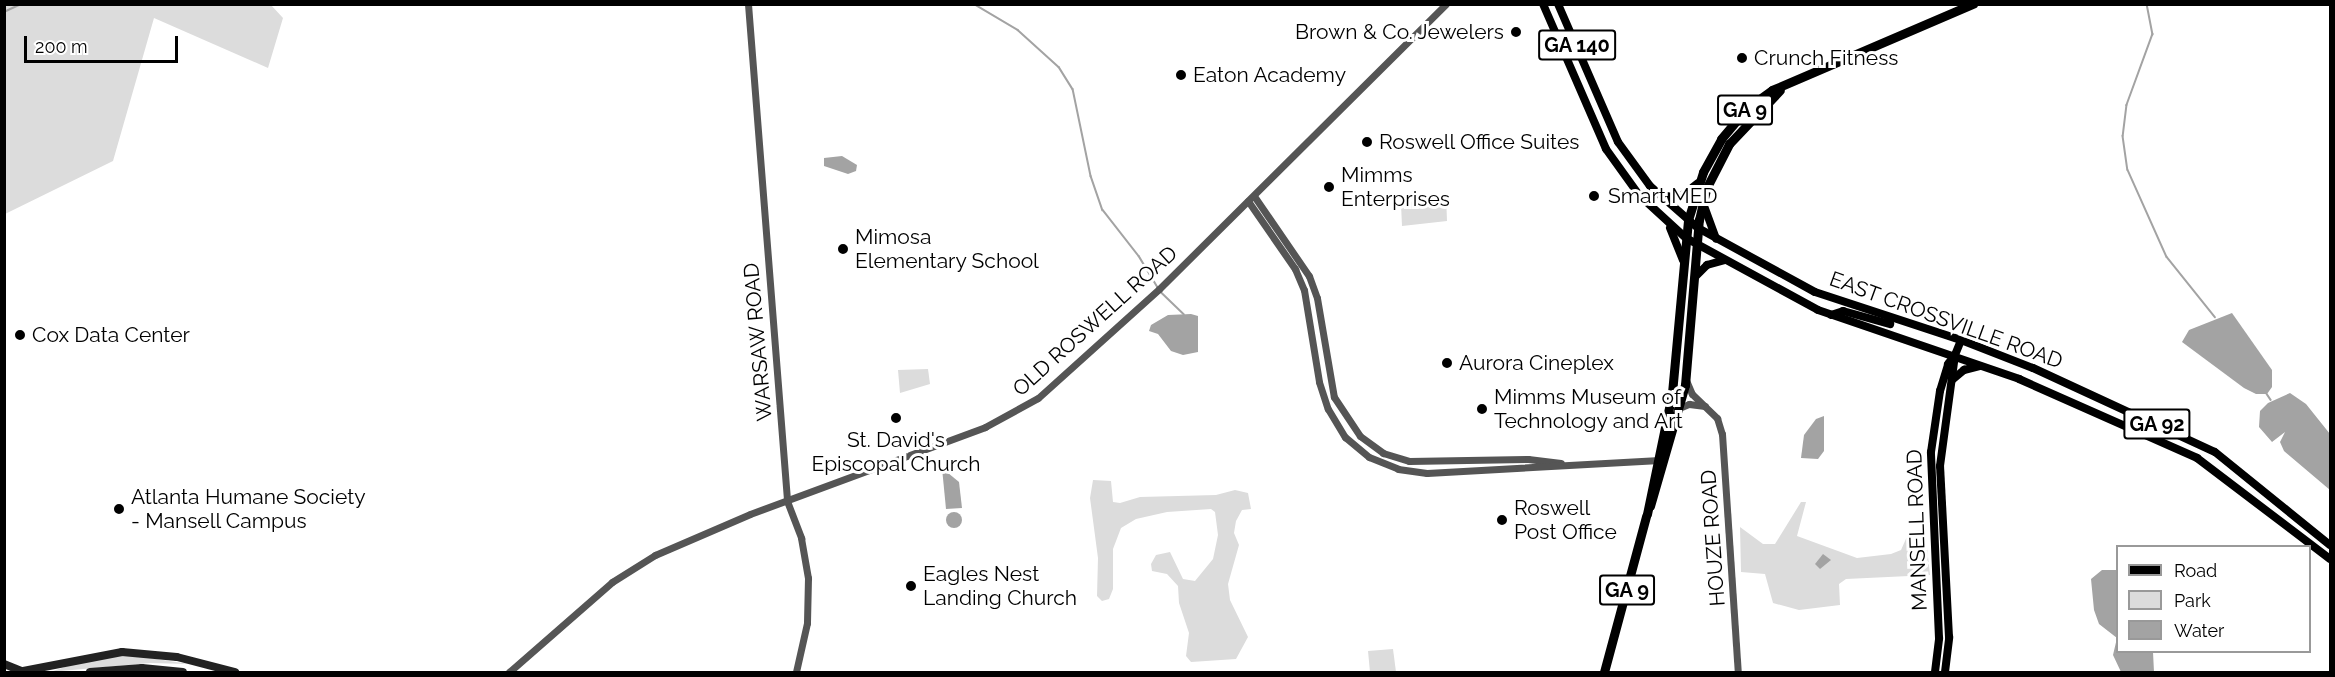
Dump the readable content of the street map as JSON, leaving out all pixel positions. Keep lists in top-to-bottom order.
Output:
{
  "streets": {
    "highway": ["GA 9"],
    "main road": [
      "GA 140",
      "EAST CROSSVILLE ROAD",
      "GA 92",
      "MANSELL ROAD"
    ],
    "street": ["OLD ROSWELL ROAD", "WARSAW ROAD", "HOUZE ROAD"]
  },
  "crossings": [
    ["GA 140", "GA 9"],
    ["GA 140", "EAST CROSSVILLE ROAD"],
    ["GA 140", "GA 92"],
    ["GA 9", "EAST CROSSVILLE ROAD"],
    ["GA 9", "GA 92"],
    ["GA 9", "HOUZE ROAD"],
    ["EAST CROSSVILLE ROAD", "GA 92"],
    ["EAST CROSSVILLE ROAD", "MANSELL ROAD"],
    ["OLD ROSWELL ROAD", "WARSAW ROAD"]
  ],
  "places": [
    "Brown & Co. Jewelers",
    "Crunch Fitness",
    "Eaton Academy",
    "Roswell Office Suites",
    "Mimms Enterprises",
    "Smart MED",
    "Mimosa Elementary School",
    "Cox Data Center",
    "Aurora Cineplex",
    "Mimms Museum of Technology and Art",
    "St. David's Episcopal Church",
    "Atlanta Humane Society - Mansell Campus",
    "Roswell Post Office",
    "Eagles Nest Landing Church"
  ],
  "legend": ["Road", "Park", "Water"],
  "scale_bar": "200 m"
}
